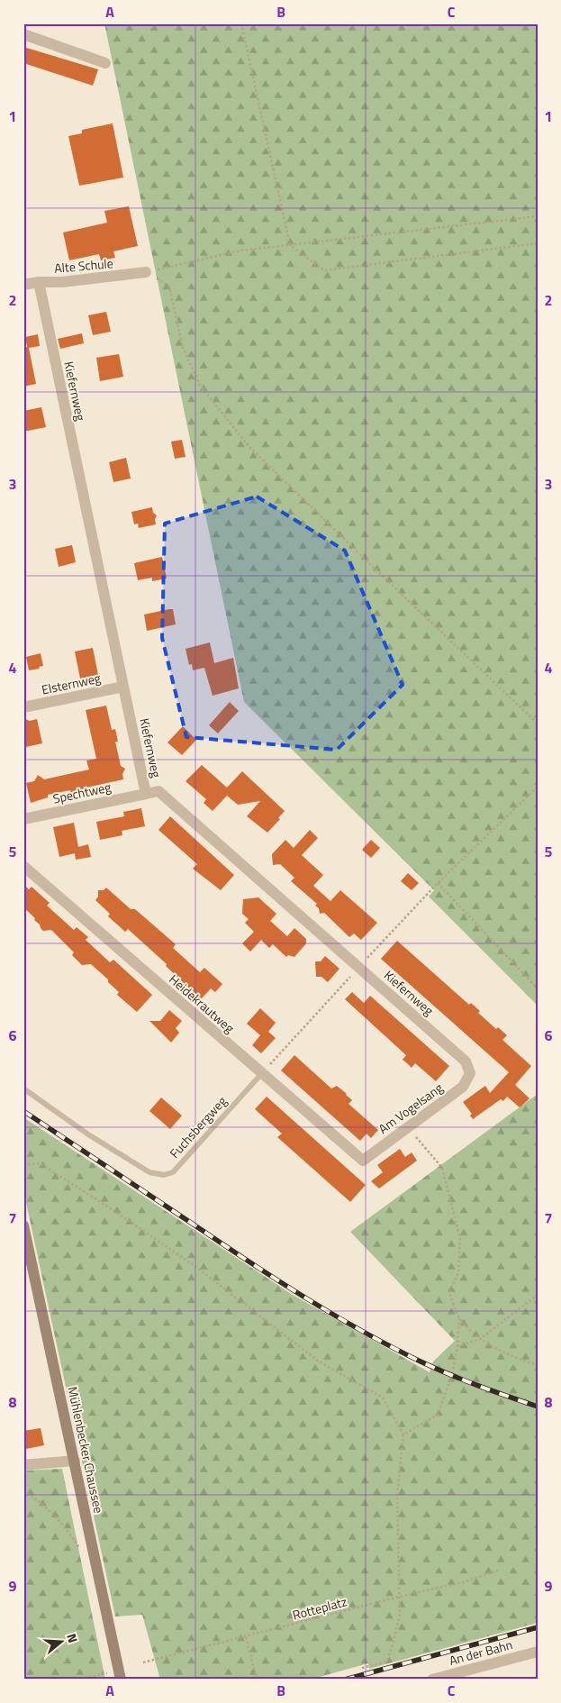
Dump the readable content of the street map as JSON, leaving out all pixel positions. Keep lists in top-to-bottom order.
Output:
{
  "streets": {
    "main road": ["Mühlenbecker Chaussee"],
    "street": [
      "Alte Schule",
      "Kiefernweg",
      "Elsternweg",
      "Spechtweg",
      "Heidekrautweg",
      "Am Vogelsang",
      "An der Bahn"
    ],
    "lane": ["Fuchsbergweg"],
    "path": ["Rotteplatz"]
  },
  "crossings": [
    ["Alte Schule", "Kiefernweg"],
    ["Kiefernweg", "Elsternweg"],
    ["Kiefernweg", "Spechtweg"],
    ["Kiefernweg", "Am Vogelsang"],
    ["Heidekrautweg", "Am Vogelsang"],
    ["Heidekrautweg", "Fuchsbergweg"]
  ],
  "north": "right",
  "grid": {
    "columns": ["A", "B", "C"],
    "rows": [
      "1",
      "2",
      "3",
      "4",
      "5",
      "6",
      "7",
      "8",
      "9"
    ]
  }
}
